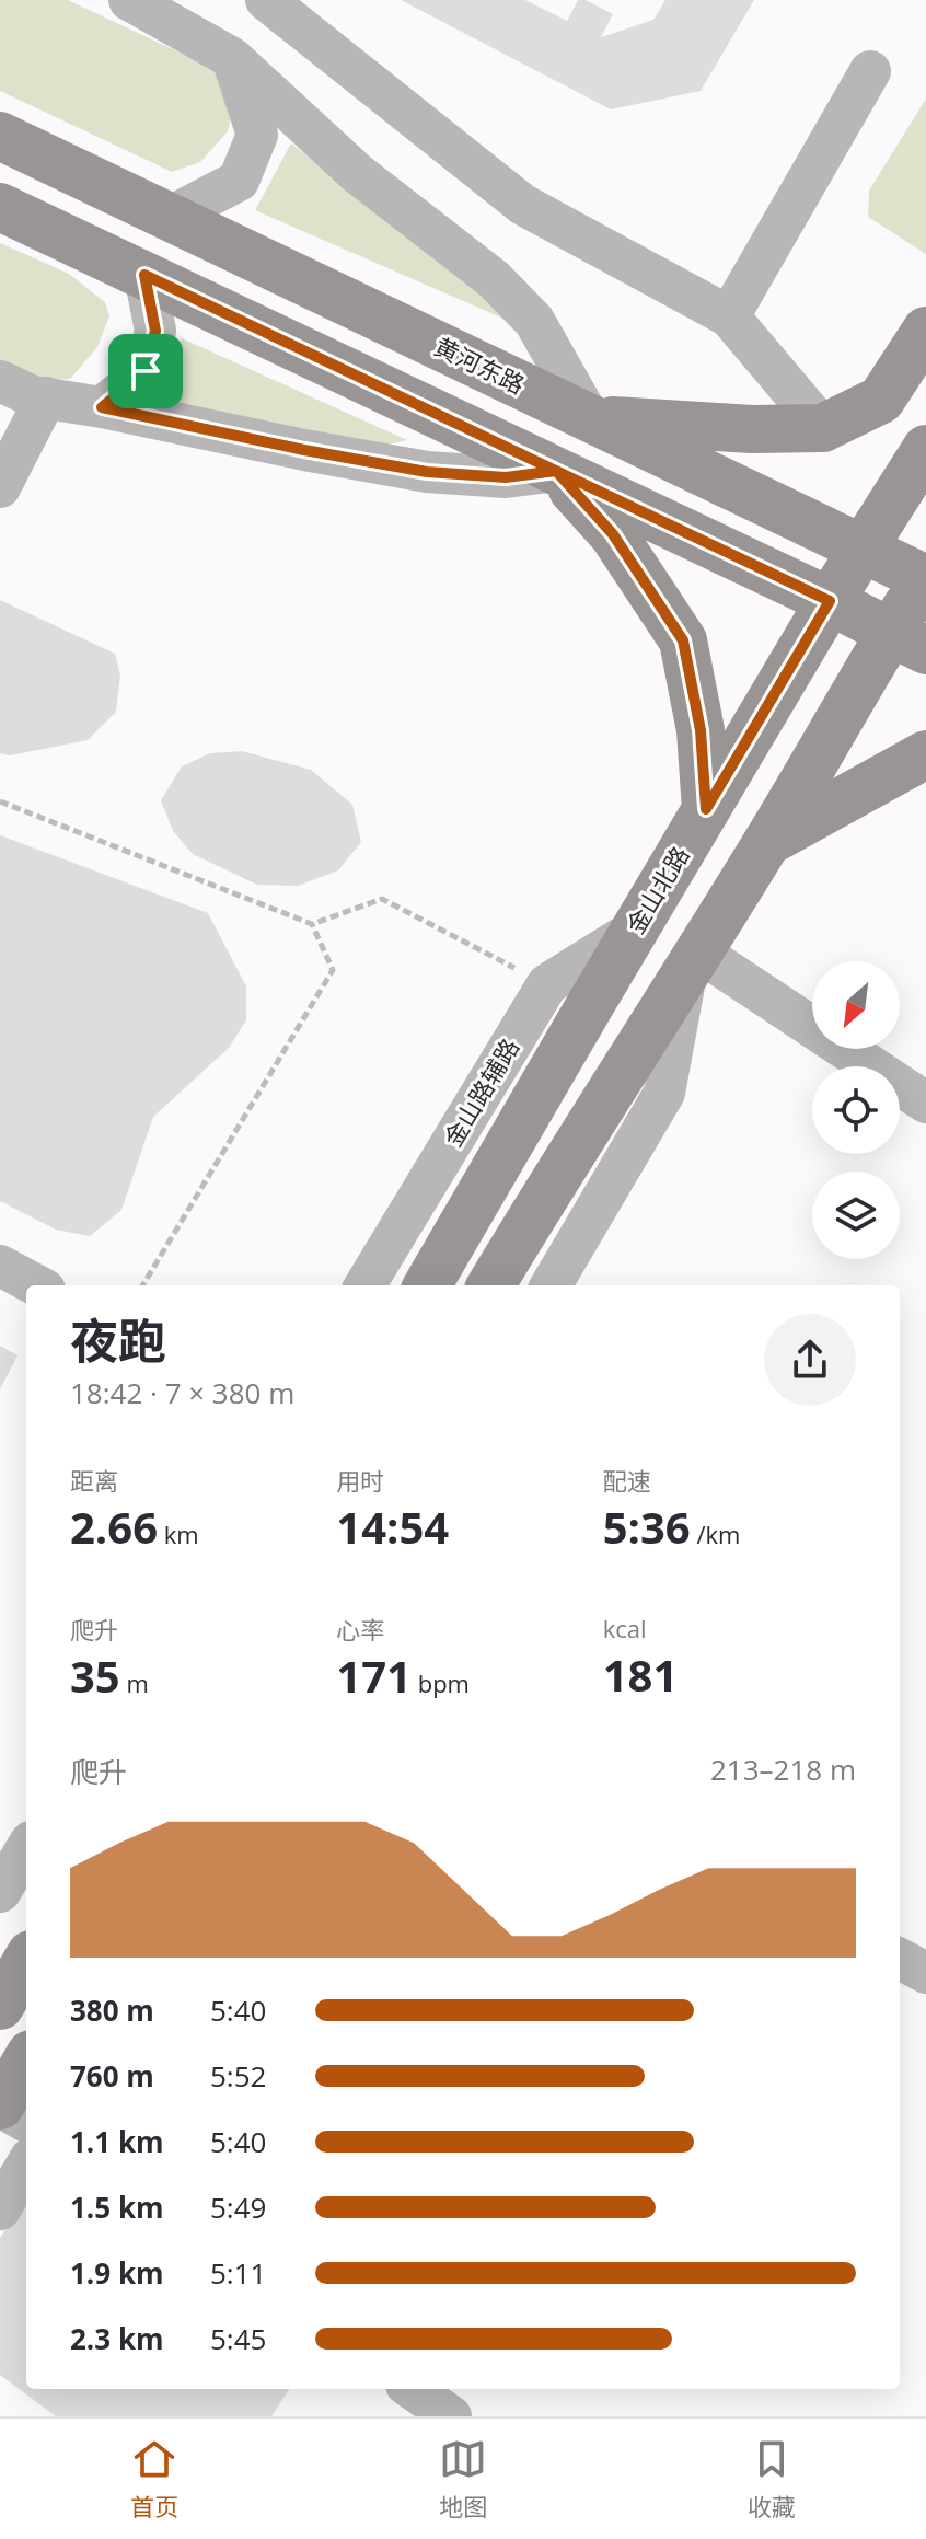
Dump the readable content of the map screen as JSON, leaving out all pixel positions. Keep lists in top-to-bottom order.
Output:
{
  "streets": {
    "main road": ["黄河东路", "金山北路"],
    "street": ["金山路辅路"]
  },
  "crossings": [
    ["黄河东路", "金山北路"],
    ["金山北路", "金山路辅路"]
  ],
  "north": "bottom left",
  "page": {
    "heading": ["夜跑", "18:42 · 7 × 380 m"],
    "stats": [
      ["距离", "2.66 km"],
      ["用时", "14:54"],
      ["配速", "5:36 /km"],
      ["爬升", "35 m"],
      ["心率", "171 bpm"],
      ["kcal", "181"]
    ],
    "chart": ["爬升", "213–218 m"],
    "list": [
      {
        "name": "380 m",
        "note": "5:40"
      },
      {
        "name": "760 m",
        "note": "5:52"
      },
      {
        "name": "1.1 km",
        "note": "5:40"
      },
      {
        "name": "1.5 km",
        "note": "5:49"
      },
      {
        "name": "1.9 km",
        "note": "5:11"
      },
      {
        "name": "2.3 km",
        "note": "5:45"
      }
    ],
    "tabs": ["首页", "地图", "收藏"]
  }
}
